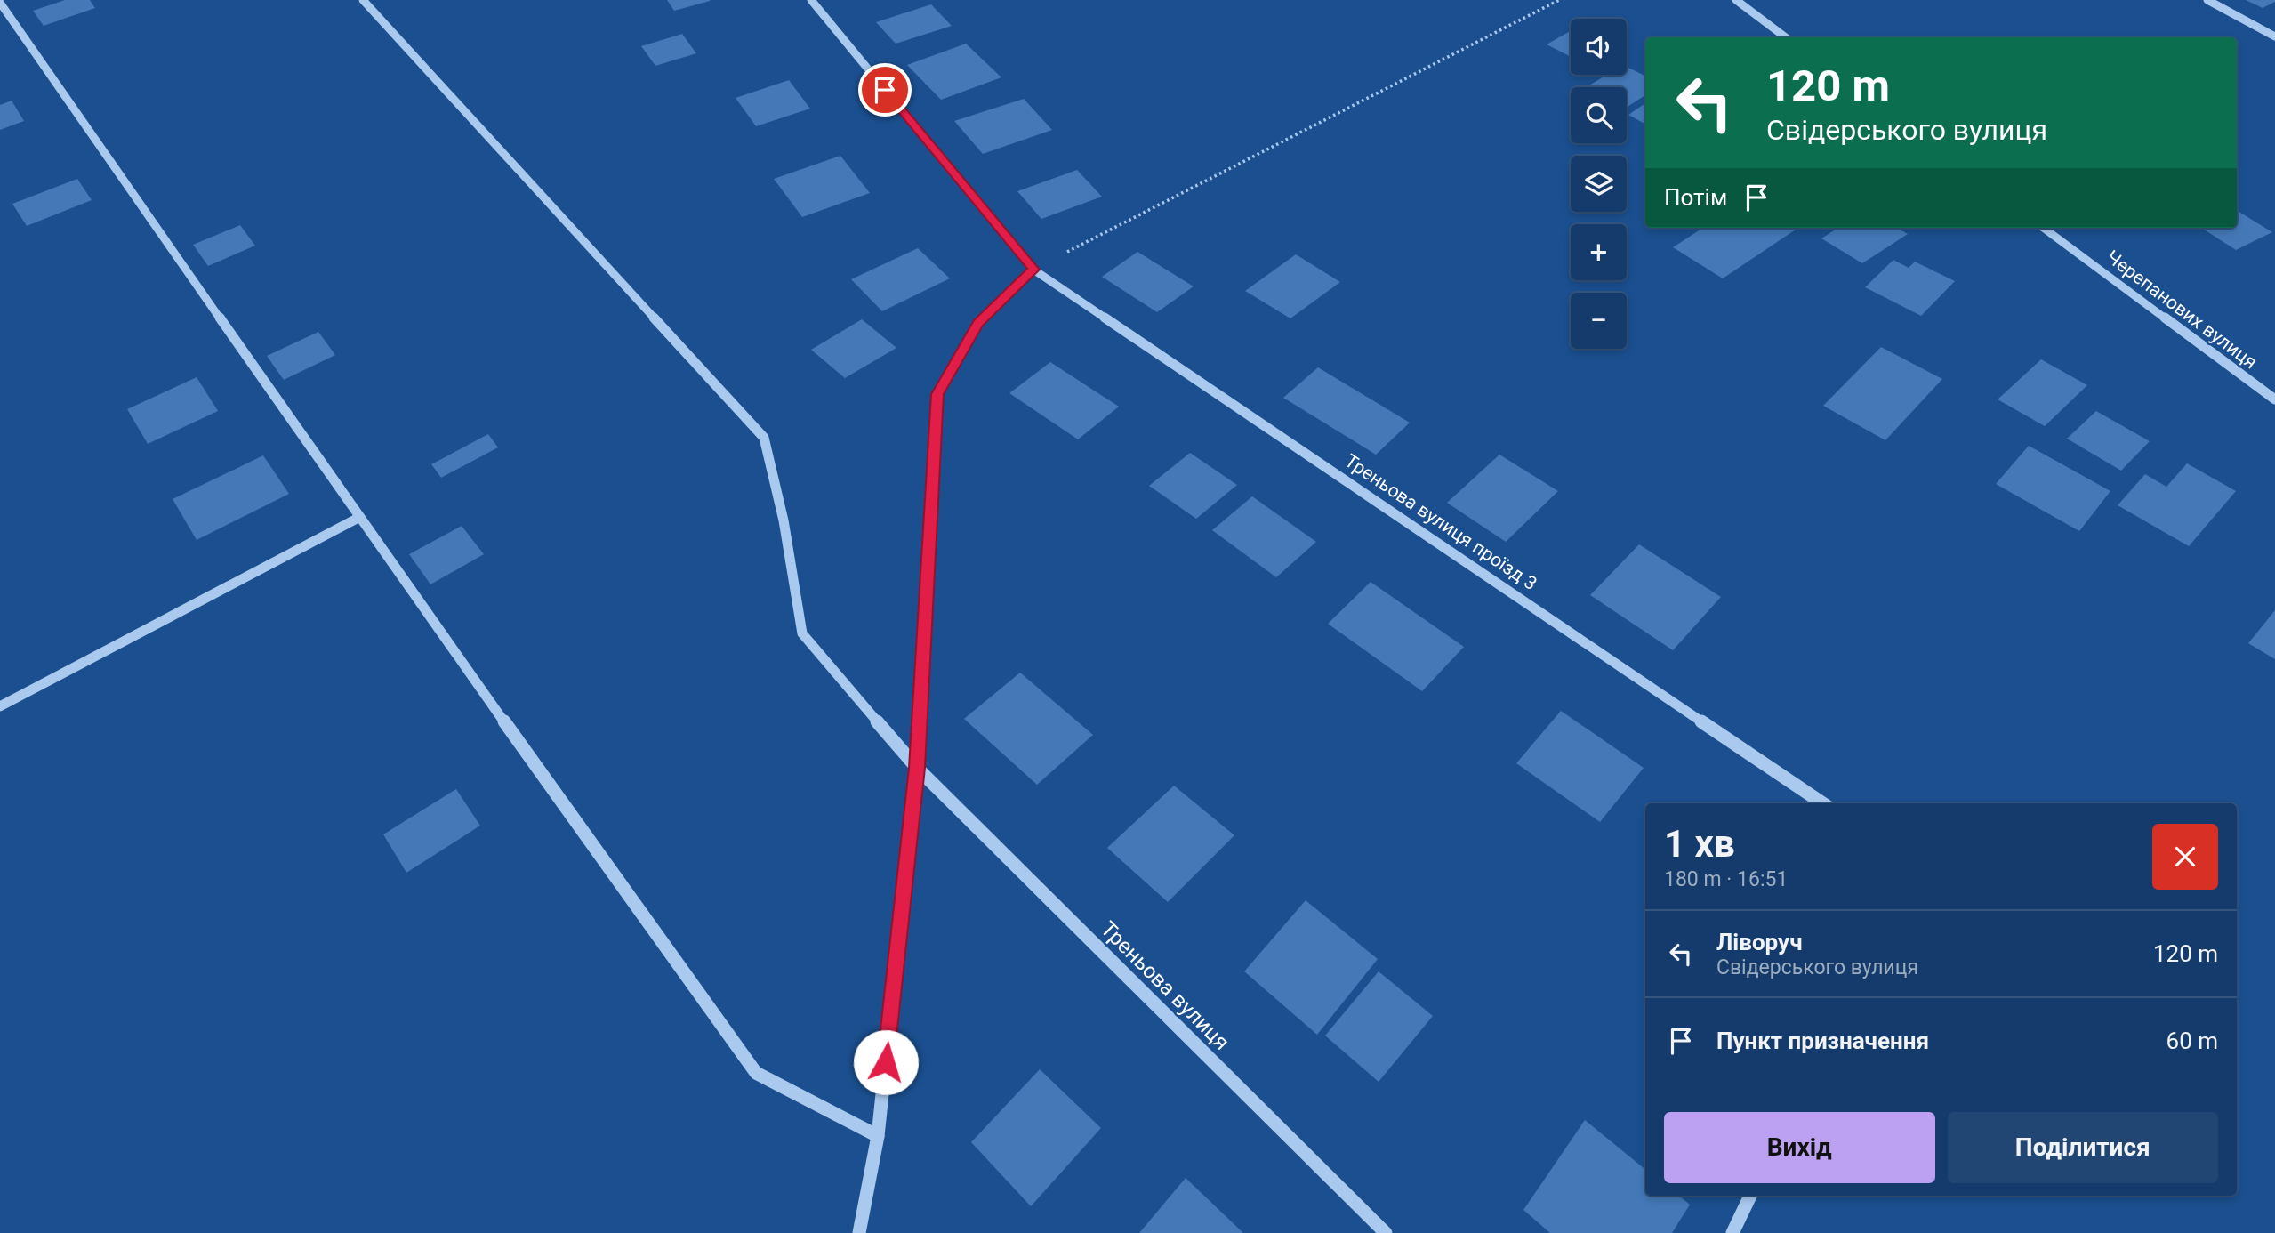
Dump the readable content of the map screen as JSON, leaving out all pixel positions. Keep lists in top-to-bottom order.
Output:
{
  "streets": {
    "street": ["Черепанових вулиця", "Треньова вулиця проїзд 3", "Треньова вулиця"]
  },
  "page": {
    "map_buttons": ["+", "−"],
    "turn": ["120 m", "Свiдерського вулиця"],
    "then": "Потім",
    "heading": ["1 хв", "180 m · 16:51"],
    "list": [
      {
        "name": "Ліворуч",
        "note": "Свiдерського вулиця",
        "value": "120 m"
      },
      {
        "name": "Пункт призначення",
        "value": "60 m"
      }
    ],
    "buttons": ["Вихід", "Поділитися"]
  }
}
